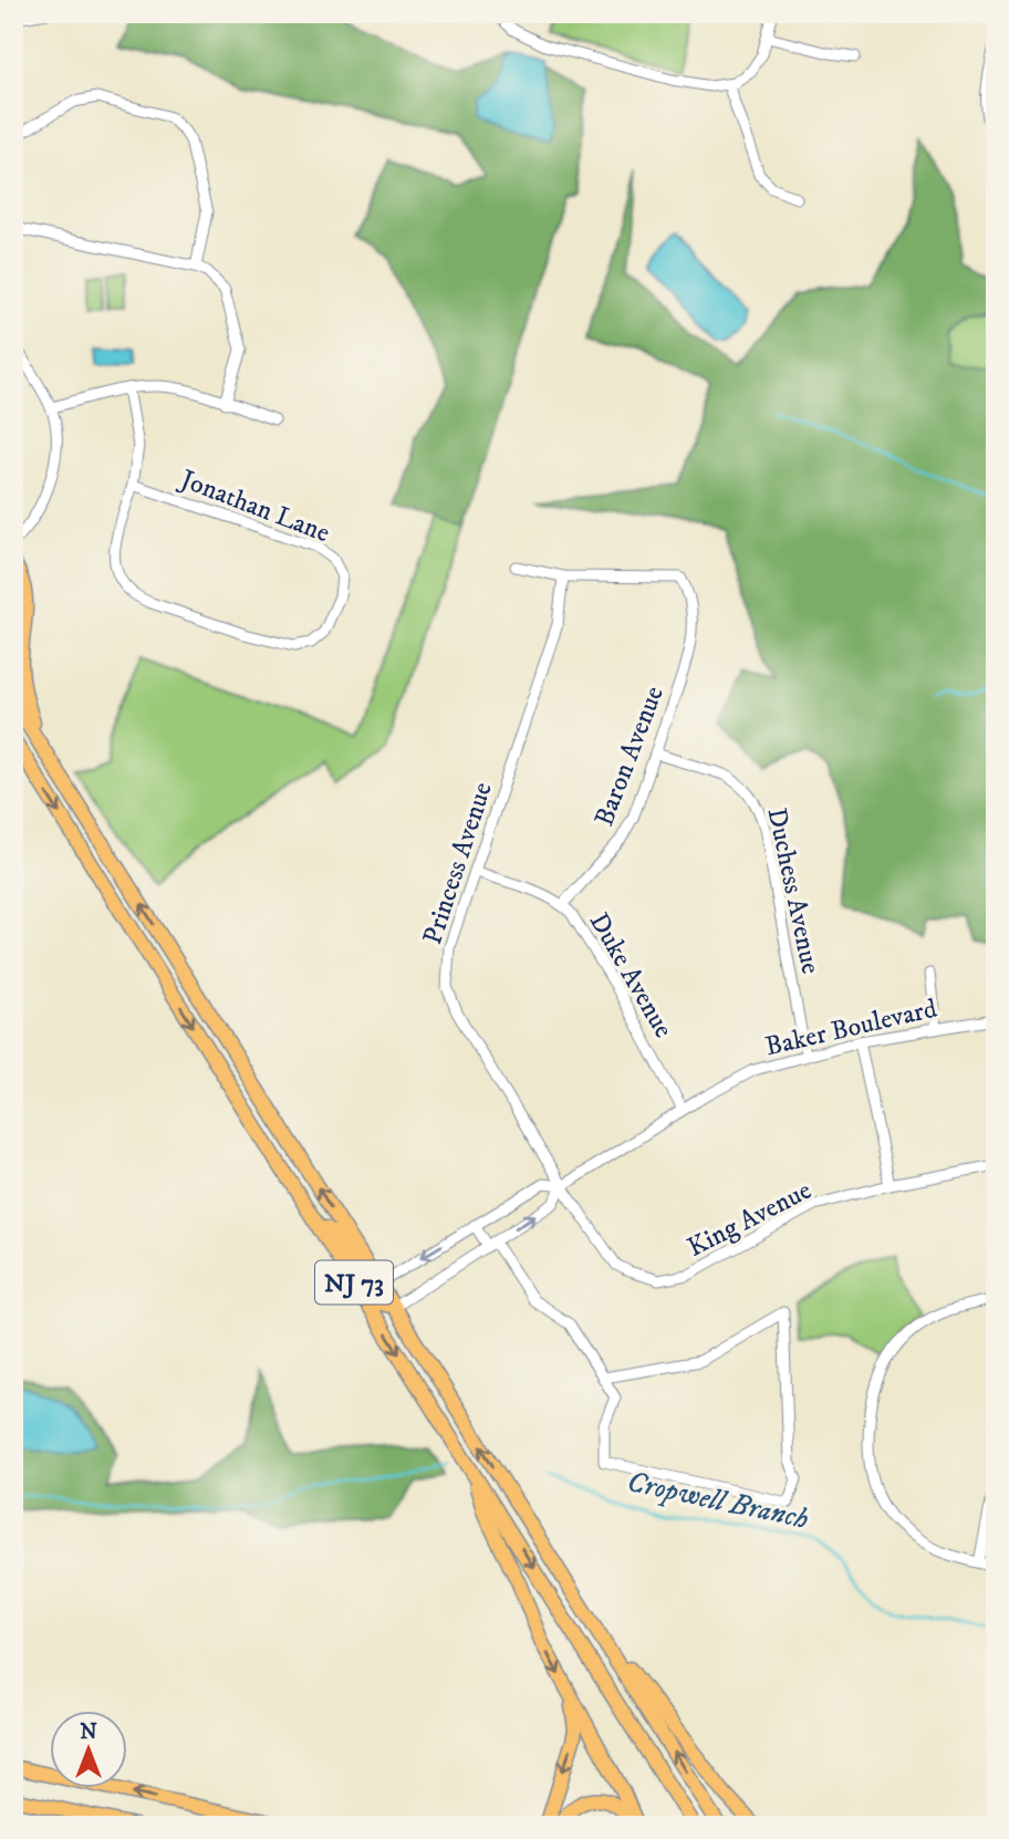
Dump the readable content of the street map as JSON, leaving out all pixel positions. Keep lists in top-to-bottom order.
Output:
{
  "streets": {
    "highway": ["NJ 73"],
    "street": [
      "Jonathan Lane",
      "Baron Avenue",
      "Princess Avenue",
      "Duchess Avenue",
      "Duke Avenue",
      "Baker Boulevard",
      "King Avenue"
    ]
  },
  "crossings": [
    ["Baron Avenue", "Princess Avenue"],
    ["Baron Avenue", "Duchess Avenue"],
    ["Baron Avenue", "Duke Avenue"],
    ["Princess Avenue", "Duke Avenue"],
    ["Princess Avenue", "Baker Boulevard"],
    ["Princess Avenue", "King Avenue"],
    ["Duchess Avenue", "Baker Boulevard"],
    ["Duke Avenue", "Baker Boulevard"],
    ["Baker Boulevard", "King Avenue"],
    ["Baker Boulevard", "NJ 73"]
  ],
  "water": ["Cropwell Branch"],
  "north": "top"
}
